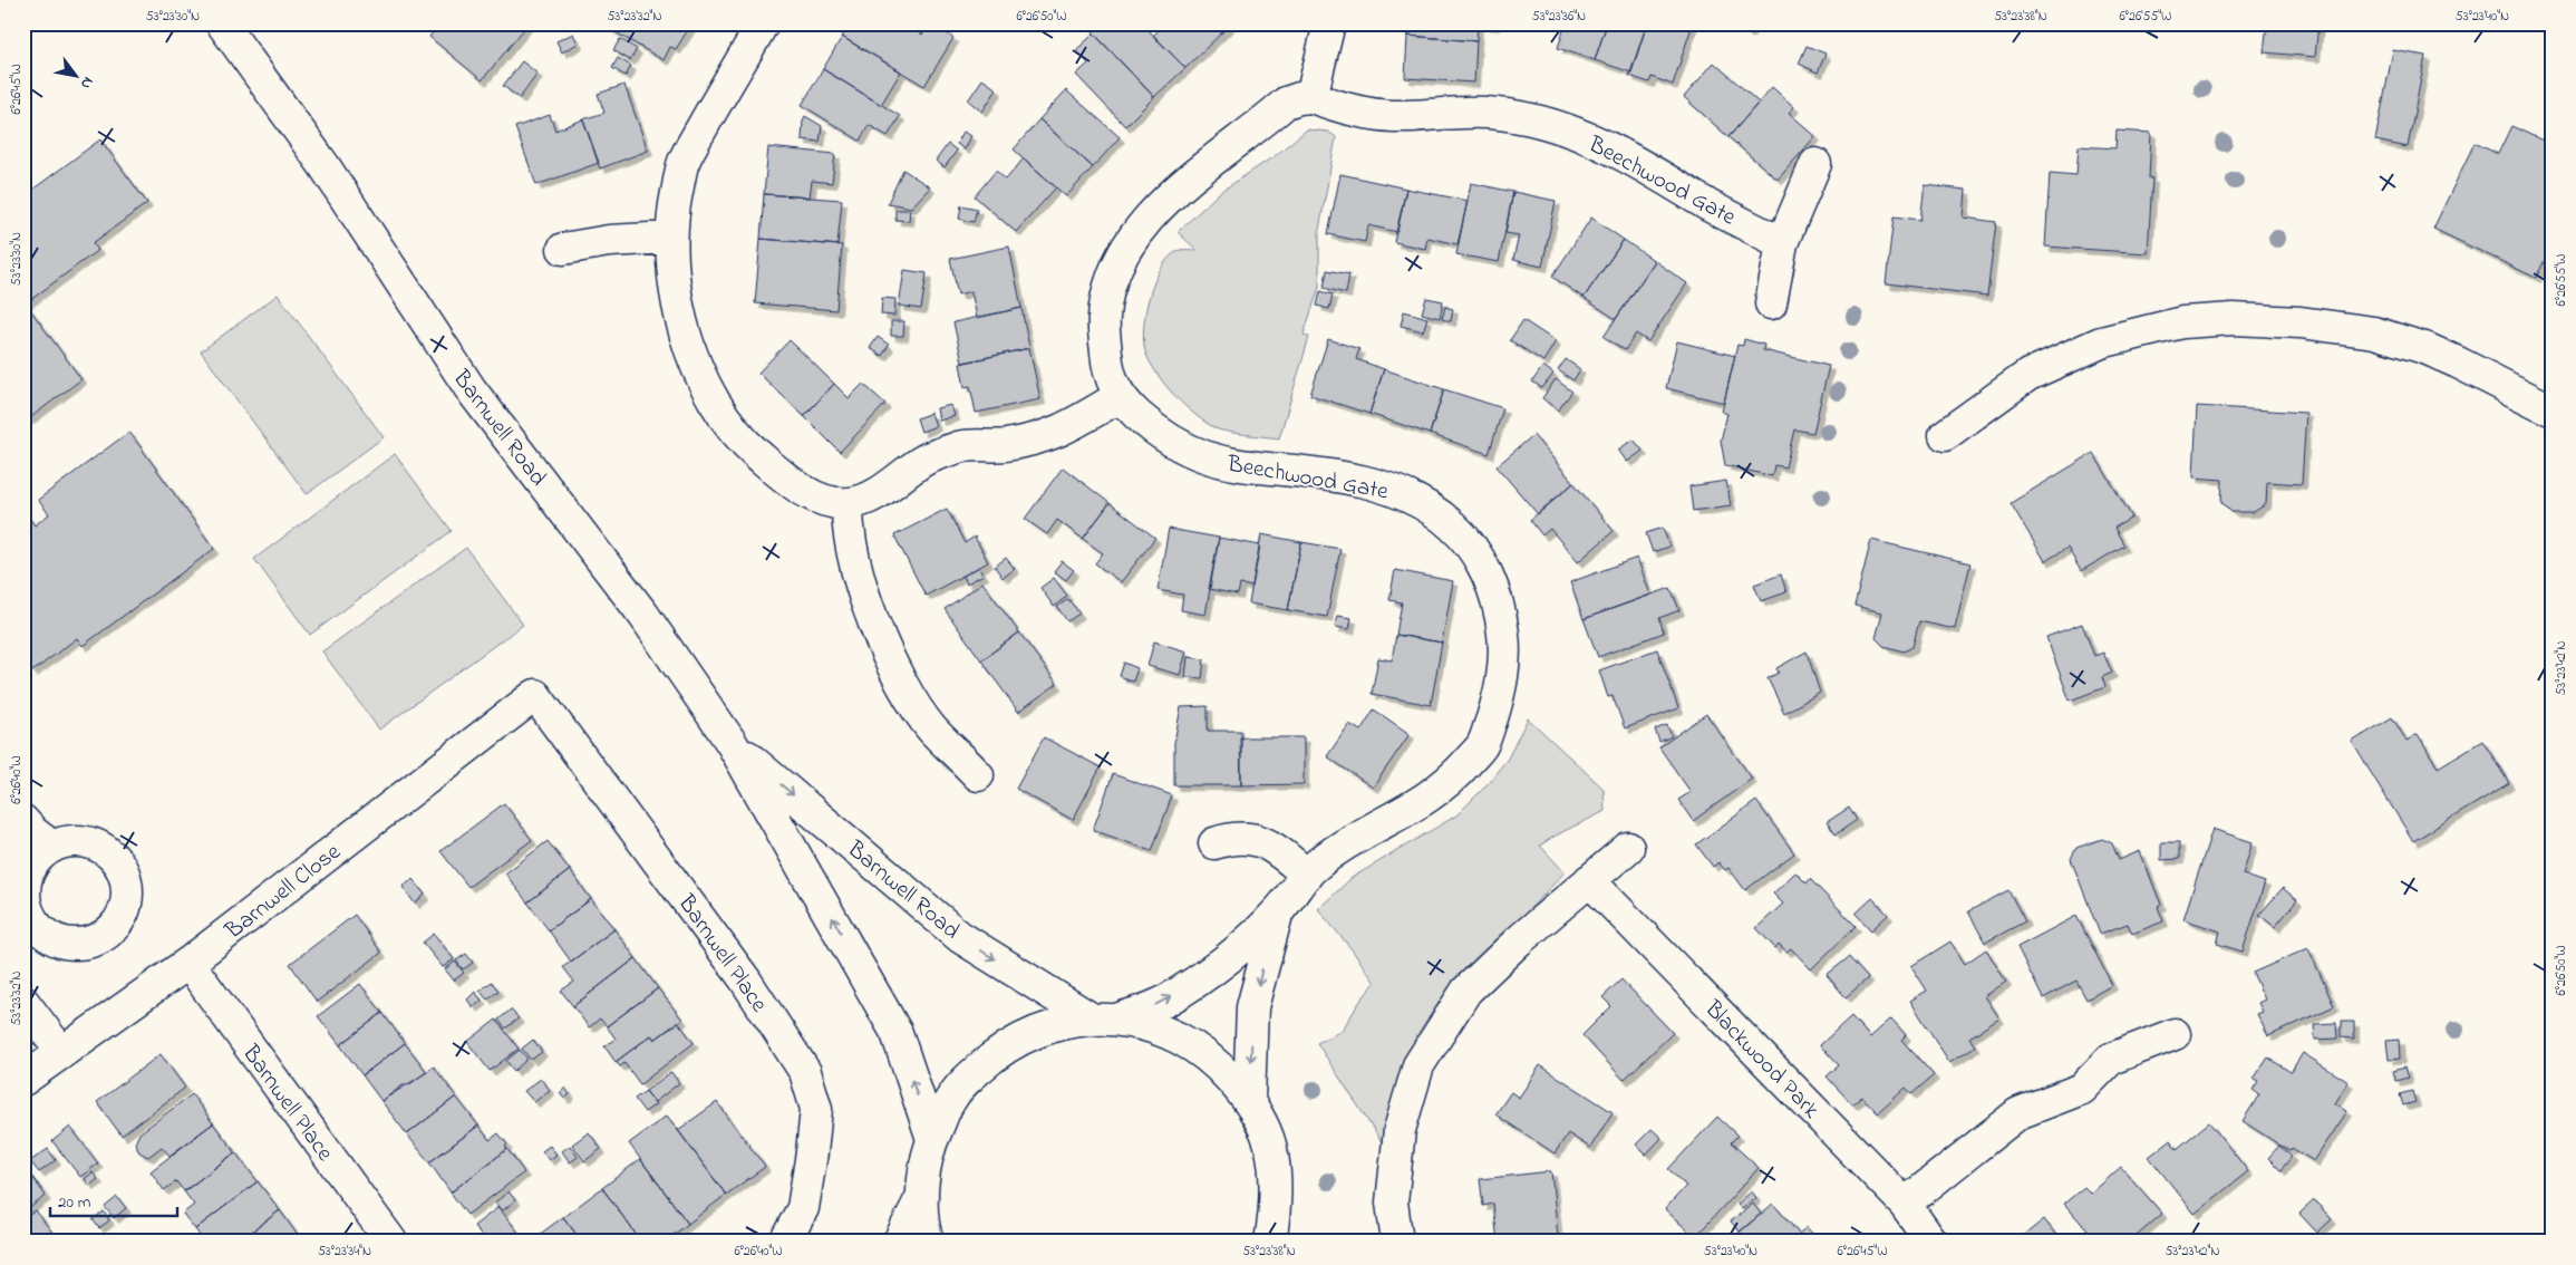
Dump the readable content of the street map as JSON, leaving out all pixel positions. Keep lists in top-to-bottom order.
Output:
{
  "streets": {
    "street": [
      "Beechwood Gate",
      "Barnwell Road",
      "Barnwell Close",
      "Barnwell Place",
      "Blackwood Park"
    ]
  },
  "crossings": [
    ["Beechwood Gate", "Barnwell Road"],
    ["Barnwell Close", "Barnwell Place"]
  ],
  "scale_bar": "20 m",
  "north": "bottom right",
  "coordinates": [
    "53°23'30\"N",
    "53°23'32\"N",
    "6°26'50\"W",
    "53°23'36\"N",
    "53°23'38\"N",
    "6°26'55\"W",
    "53°23'40\"N",
    "6°26'45\"W",
    "53°23'42\"N",
    "6°26'40\"W",
    "53°23'34\"N"
  ]
}
